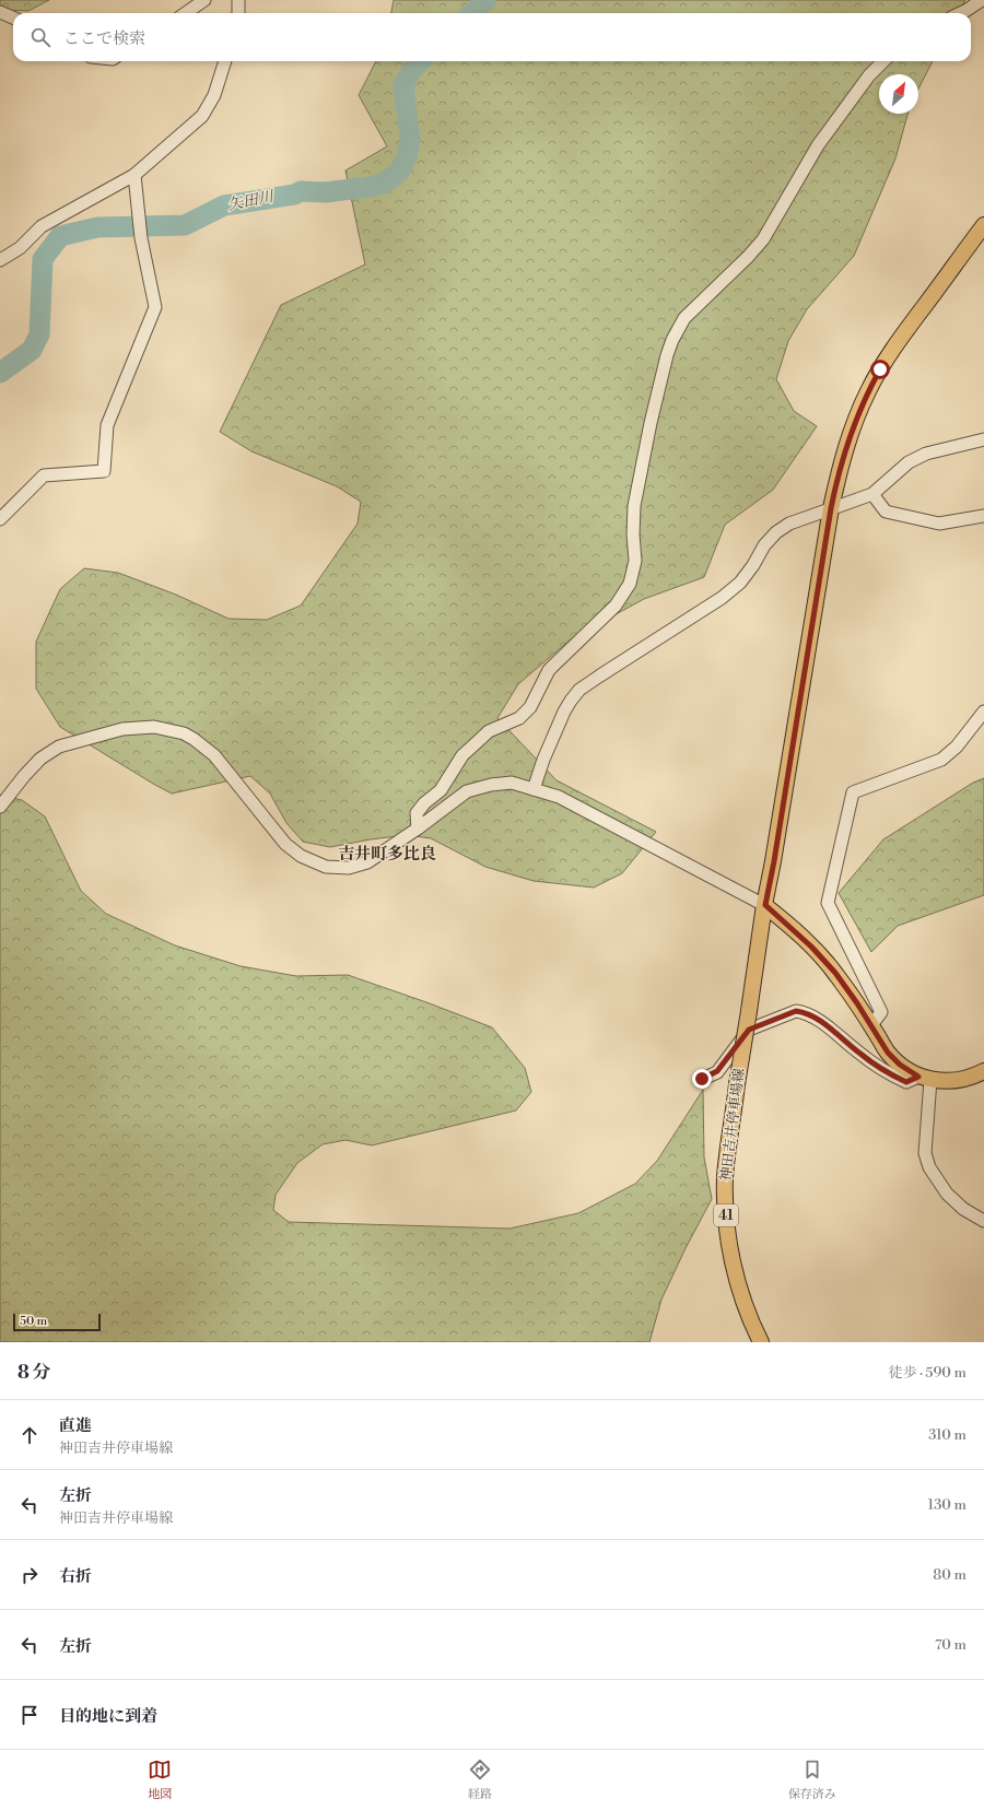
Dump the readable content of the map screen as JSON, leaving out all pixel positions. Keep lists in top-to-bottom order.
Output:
{
  "streets": {
    "main road": ["神田吉井停車場線", "41"]
  },
  "districts": ["吉井町多比良"],
  "water": ["矢田川"],
  "scale_bar": "50 m",
  "north": "top right",
  "page": {
    "search": "ここで検索",
    "scale": "50 m",
    "heading": ["8 分", "徒歩 · 590 m"],
    "list": [
      ["直進", "神田吉井停車場線", "310 m"],
      ["左折", "神田吉井停車場線", "130 m"],
      ["右折", "80 m"],
      ["左折", "70 m"],
      "目的地に到着"
    ],
    "nav": ["地図", "経路", "保存済み"]
  }
}
